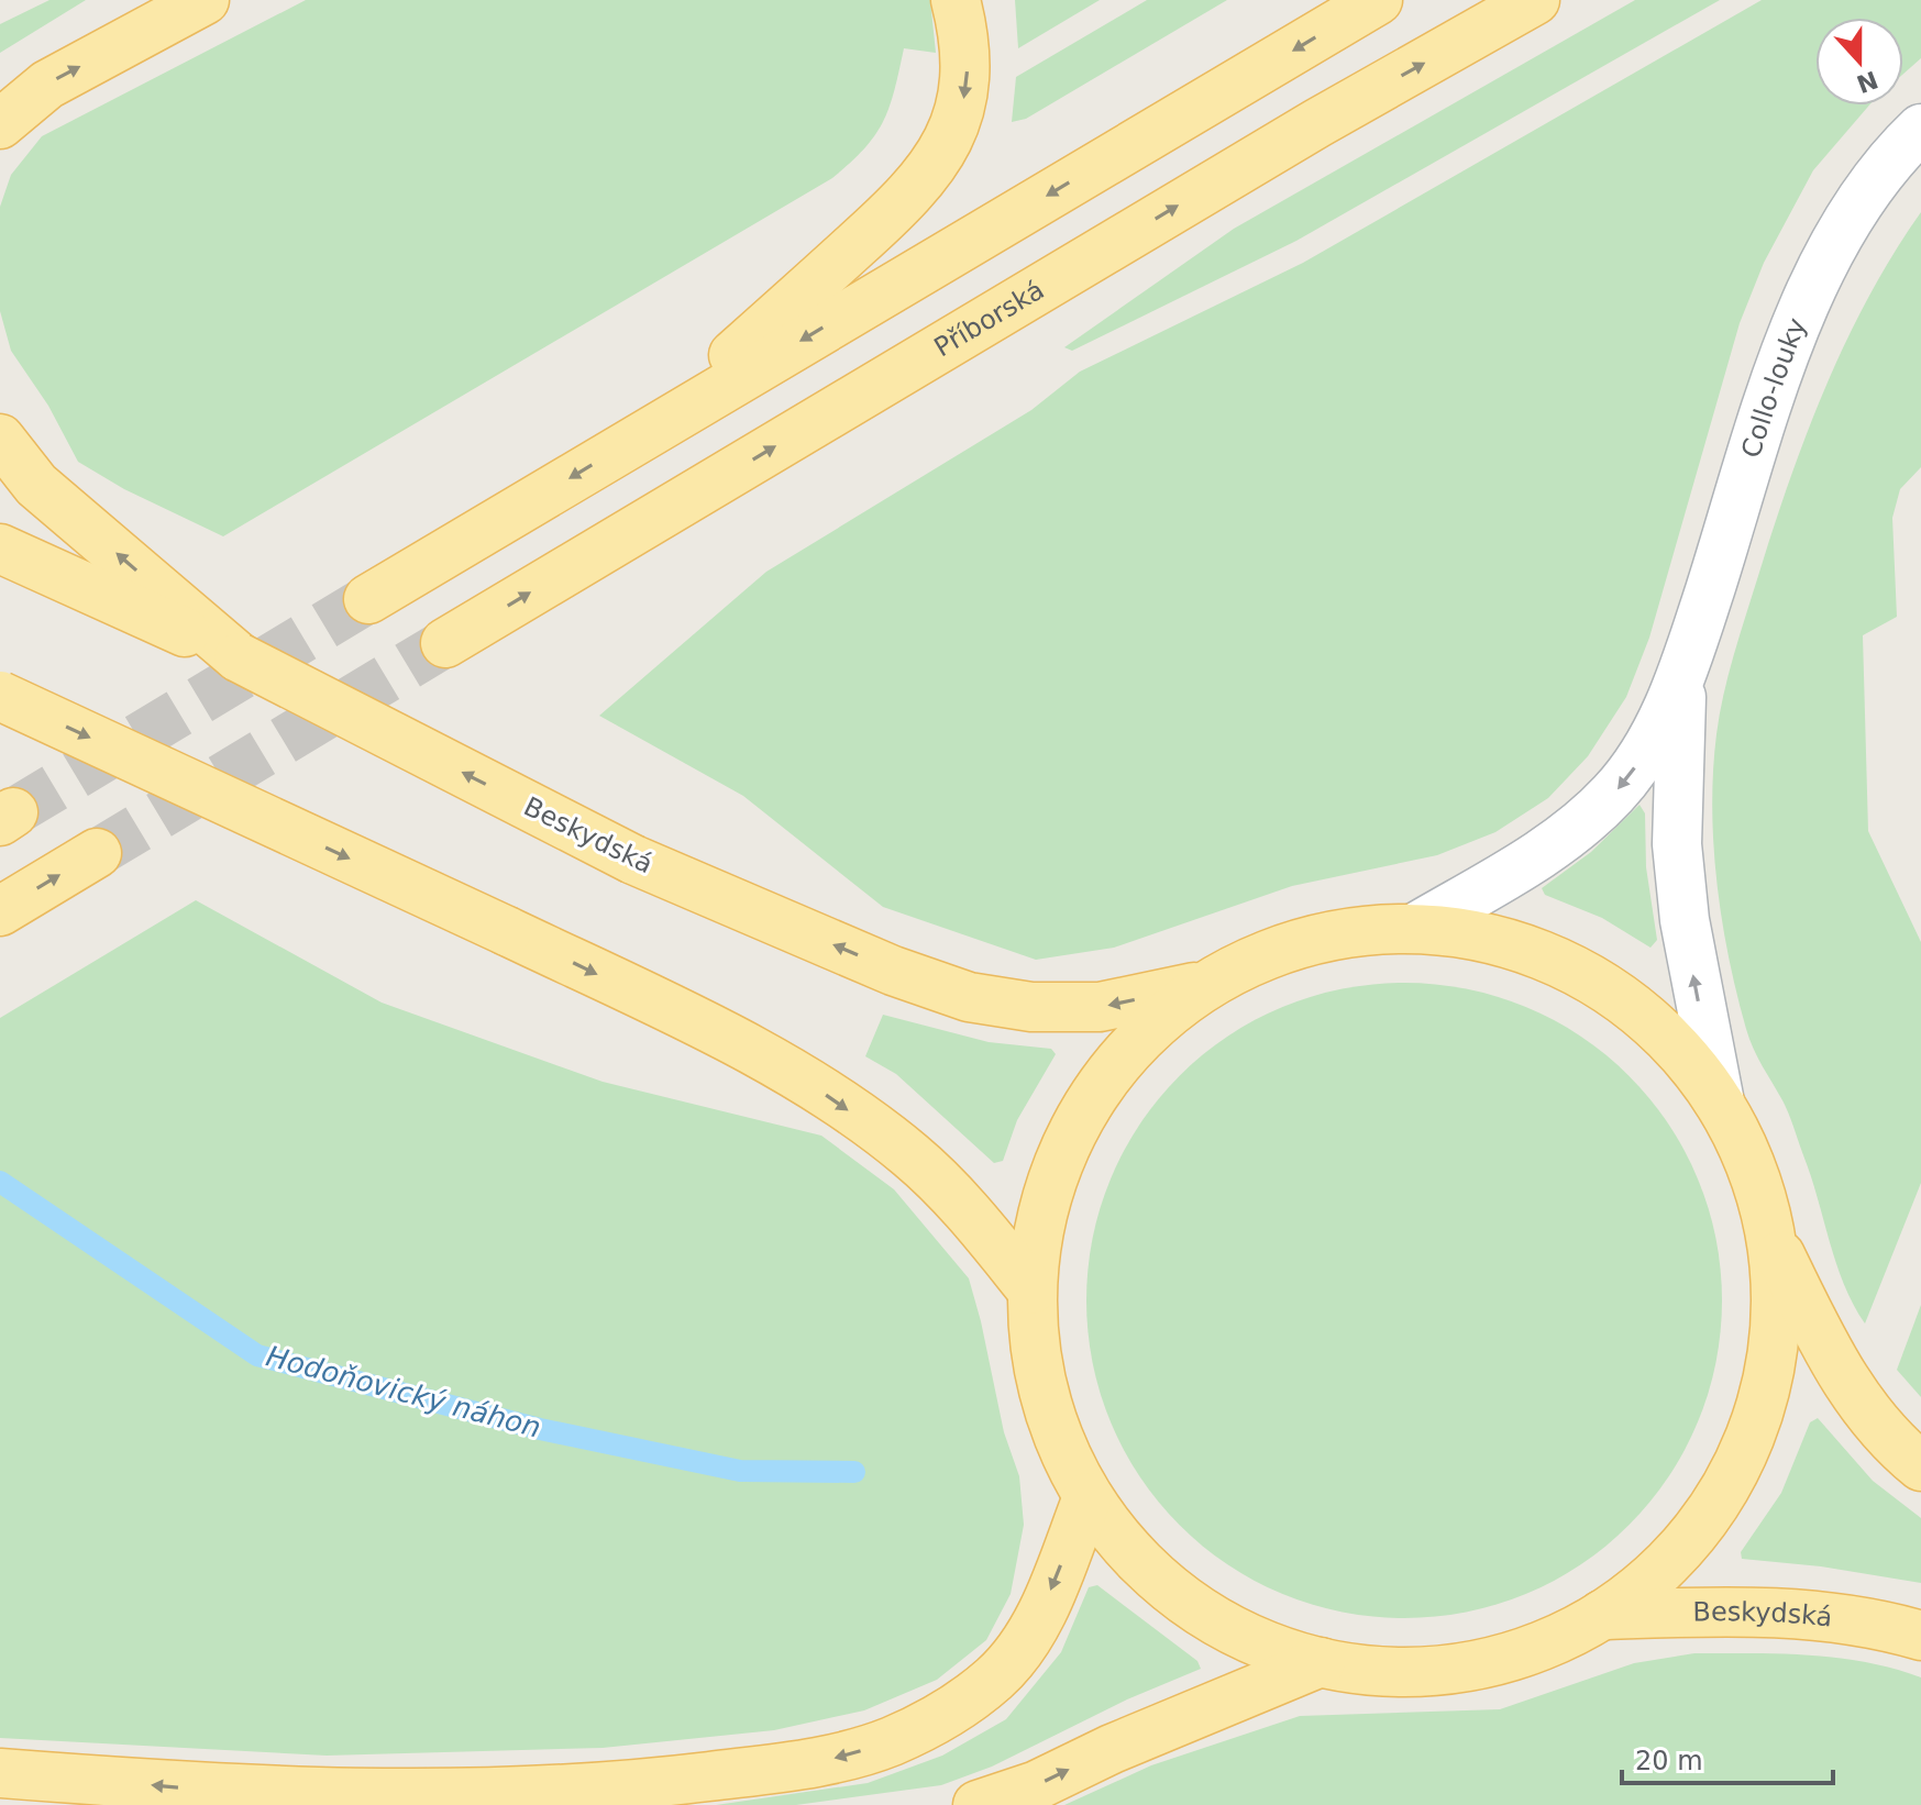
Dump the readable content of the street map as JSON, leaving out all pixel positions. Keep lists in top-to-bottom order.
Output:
{
  "streets": {
    "main road": ["Příborská", "Beskydská"],
    "street": ["Collo-louky"]
  },
  "water": ["Hodoňovický náhon"],
  "scale_bar": "20 m",
  "north": "bottom"
}
